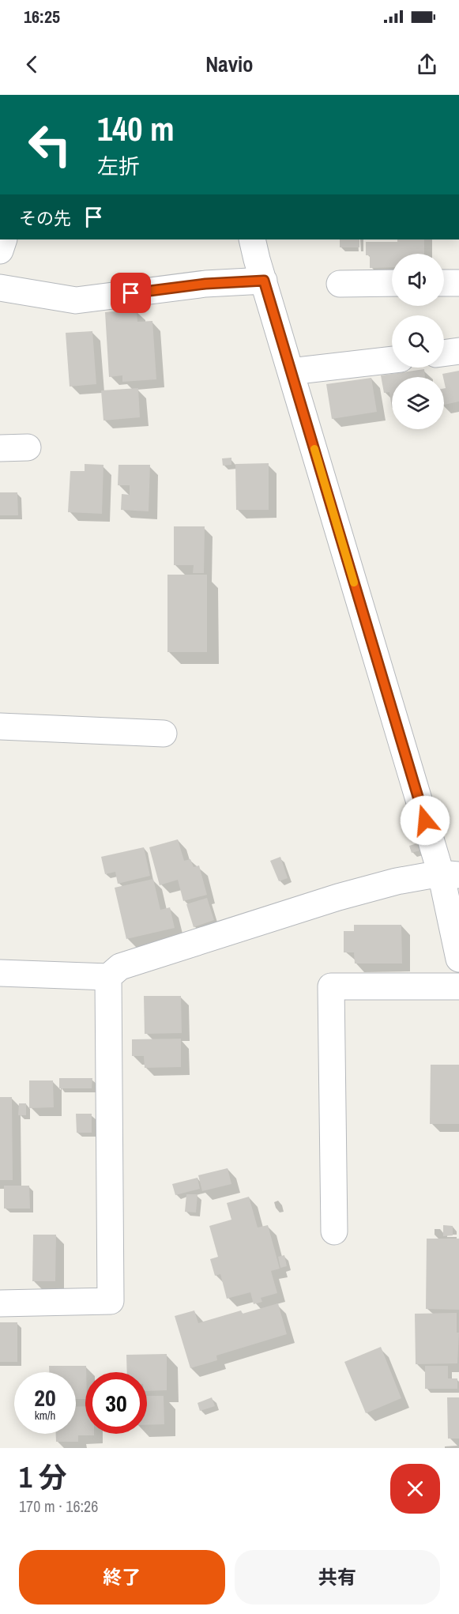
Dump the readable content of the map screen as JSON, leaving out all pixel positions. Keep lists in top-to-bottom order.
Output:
{
  "page": {
    "status": "16:25",
    "header": "Navio",
    "turn": ["140 m", "左折"],
    "then": "その先",
    "speed": "20 km/h",
    "limit": "30",
    "heading": ["1 分", "170 m · 16:26"],
    "buttons": ["終了", "共有"]
  }
}
